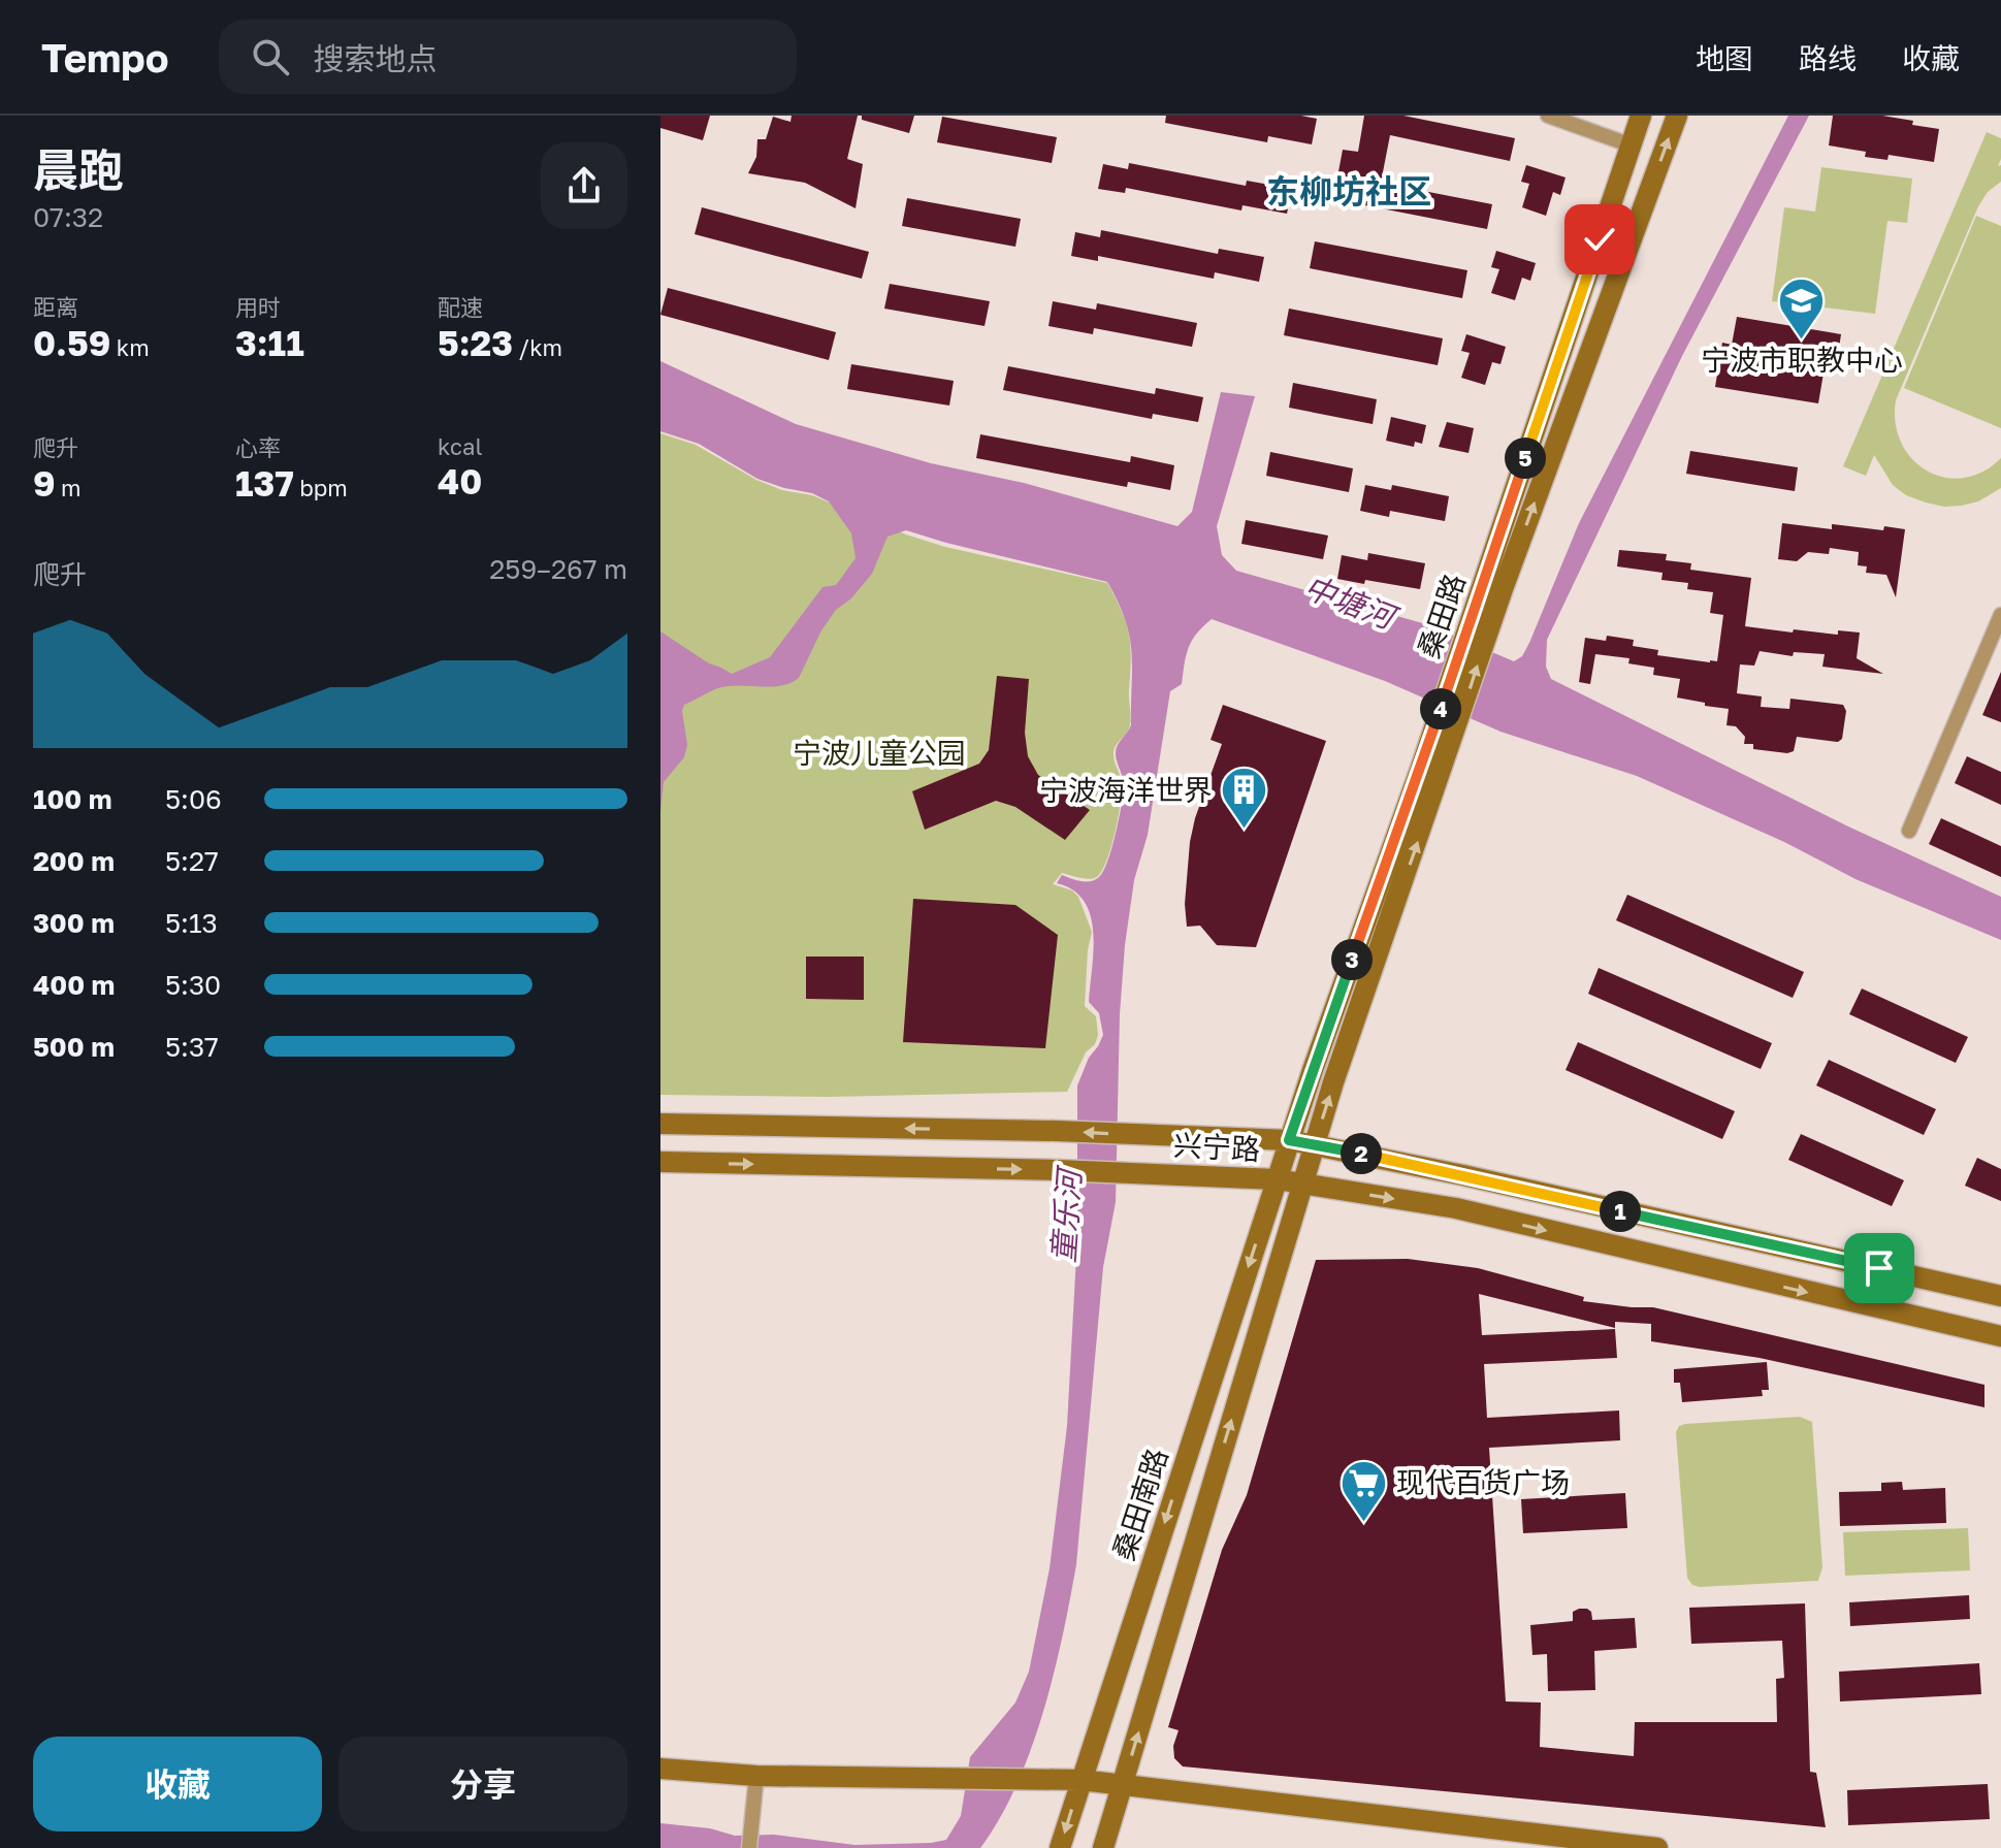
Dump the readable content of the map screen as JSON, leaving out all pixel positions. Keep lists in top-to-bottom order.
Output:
{
  "streets": {
    "main road": ["桑田路", "兴宁路", "桑田南路"]
  },
  "crossings": [
    ["桑田路", "兴宁路"],
    ["桑田路", "桑田南路"],
    ["兴宁路", "桑田南路"]
  ],
  "districts": ["东柳坊社区"],
  "water": ["中塘河", "童乐河"],
  "parks": ["宁波儿童公园"],
  "places": {
    "school or university": ["宁波市职教中心"],
    "building": ["宁波海洋世界"],
    "supermarket": ["现代百货广场"]
  },
  "page": {
    "header": "Tempo",
    "search": "搜索地点",
    "nav": ["地图", "路线", "收藏"],
    "heading": ["晨跑", "07:32"],
    "stats": [
      ["距离", "0.59 km"],
      ["用时", "3:11"],
      ["配速", "5:23 /km"],
      ["爬升", "9 m"],
      ["心率", "137 bpm"],
      ["kcal", "40"]
    ],
    "pins": [
      "5",
      "4",
      "3",
      "2",
      "1"
    ],
    "chart": ["爬升", "259–267 m"],
    "list": [
      {
        "name": "100 m",
        "note": "5:06"
      },
      {
        "name": "200 m",
        "note": "5:27"
      },
      {
        "name": "300 m",
        "note": "5:13"
      },
      {
        "name": "400 m",
        "note": "5:30"
      },
      {
        "name": "500 m",
        "note": "5:37"
      }
    ],
    "buttons": ["收藏", "分享"]
  }
}
